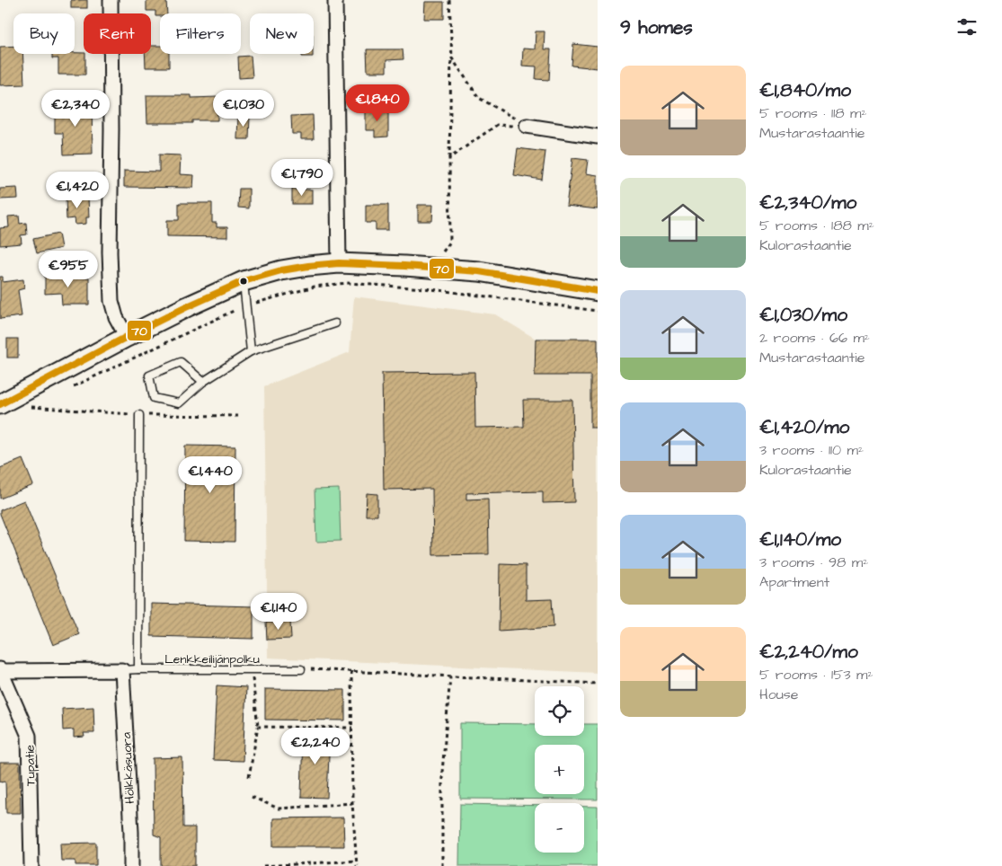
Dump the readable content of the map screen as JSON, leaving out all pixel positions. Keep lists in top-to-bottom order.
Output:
{
  "streets": {
    "street": ["Tupatie", "Hölkkäsuora"],
    "lane": ["Lenkkeilijänpolku"]
  },
  "crossings": [
    ["Lenkkeilijänpolku", "Tupatie"],
    ["Lenkkeilijänpolku", "Hölkkäsuora"],
    ["Tupatie", "Hölkkäsuora"]
  ],
  "lines": ["transit line 70"],
  "page": {
    "heading": "9 homes",
    "chip": [
      "Buy",
      "Rent",
      "Filters",
      "New"
    ],
    "list": [
      {
        "name": "€1,840/mo",
        "note": "5 rooms · 118 m² · Mustarastaantie"
      },
      {
        "name": "€2,340/mo",
        "note": "5 rooms · 188 m² · Kulorastaantie"
      },
      {
        "name": "€1,030/mo",
        "note": "2 rooms · 66 m² · Mustarastaantie"
      },
      {
        "name": "€1,420/mo",
        "note": "3 rooms · 110 m² · Kulorastaantie"
      },
      {
        "name": "€1,140/mo",
        "note": "3 rooms · 98 m² · Apartment"
      },
      {
        "name": "€2,240/mo",
        "note": "5 rooms · 153 m² · House"
      }
    ],
    "price": [
      "€1,840",
      "€2,340",
      "€1,030",
      "€1,790",
      "€1,420",
      "€955",
      "€1,440",
      "€1,140",
      "€2,240"
    ],
    "map_buttons": ["+", "−"]
  }
}
